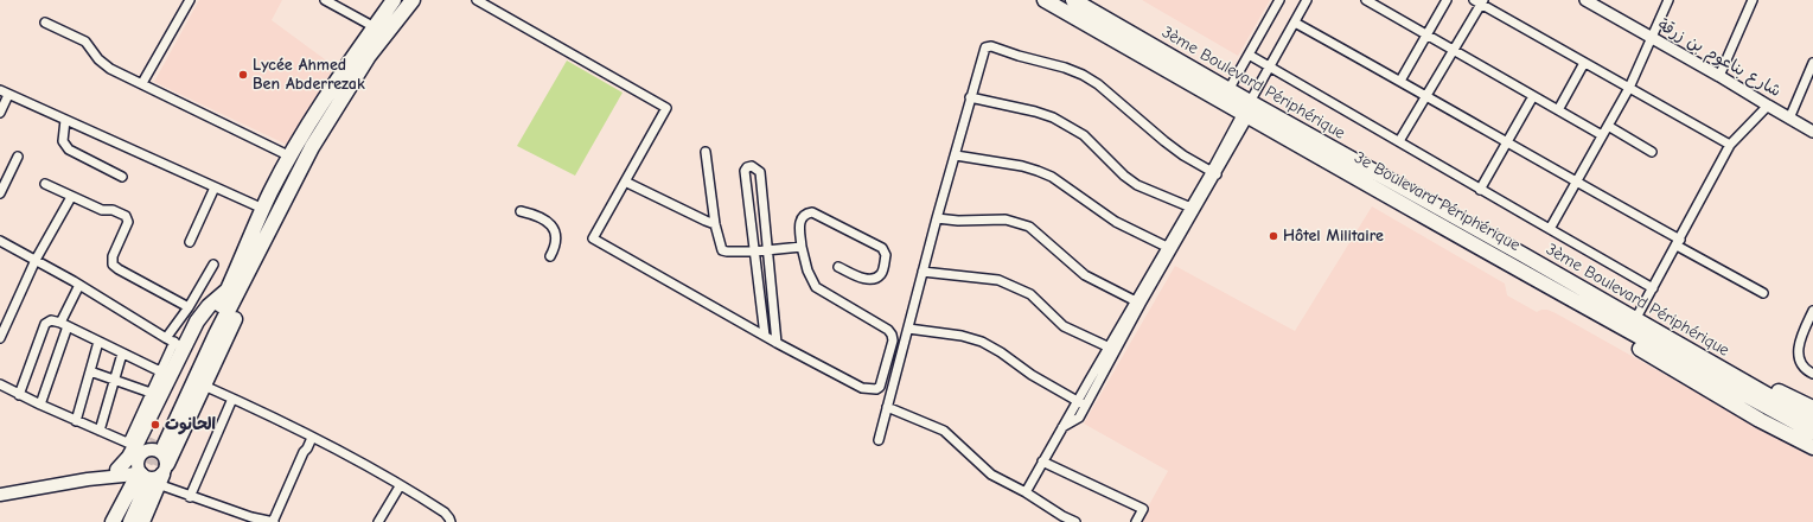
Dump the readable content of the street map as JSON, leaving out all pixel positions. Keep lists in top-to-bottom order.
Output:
{
  "streets": {
    "highway": ["3ème Boulevard Périphérique", "3e Boulevard Périphérique"],
    "street": ["شارع بناعوم بن زرقة"]
  },
  "crossings": [
    ["3ème Boulevard Périphérique", "3e Boulevard Périphérique"]
  ],
  "places": ["Lycée Ahmed Ben Abderrezak", "Hôtel Militaire", "الحانوت"]
}
